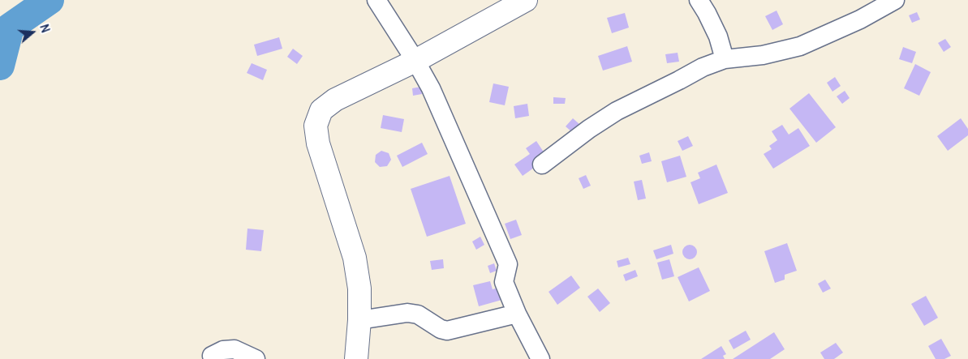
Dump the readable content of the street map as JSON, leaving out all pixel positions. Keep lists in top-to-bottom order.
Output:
{
  "north": "right"
}
